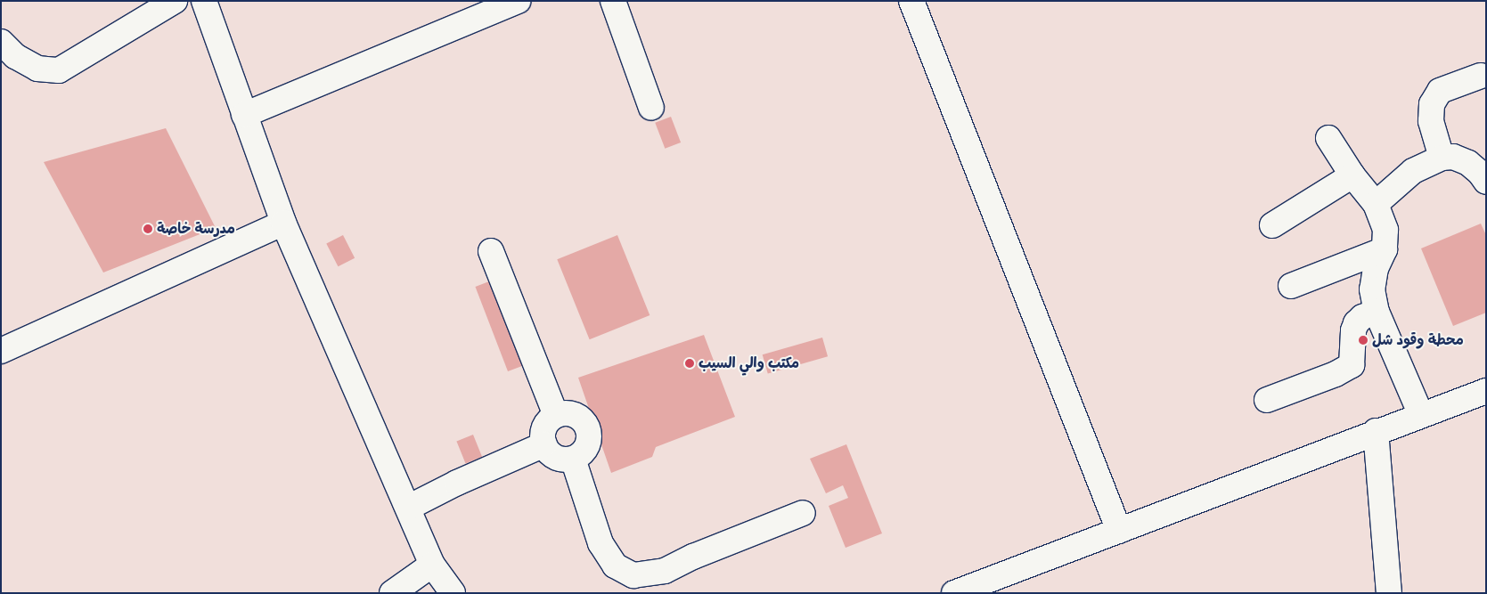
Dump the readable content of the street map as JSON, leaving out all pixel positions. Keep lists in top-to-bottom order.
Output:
{
  "places": ["مدرسة خاصة", "محطة وقود شل", "مكتب والي السيب"]
}
